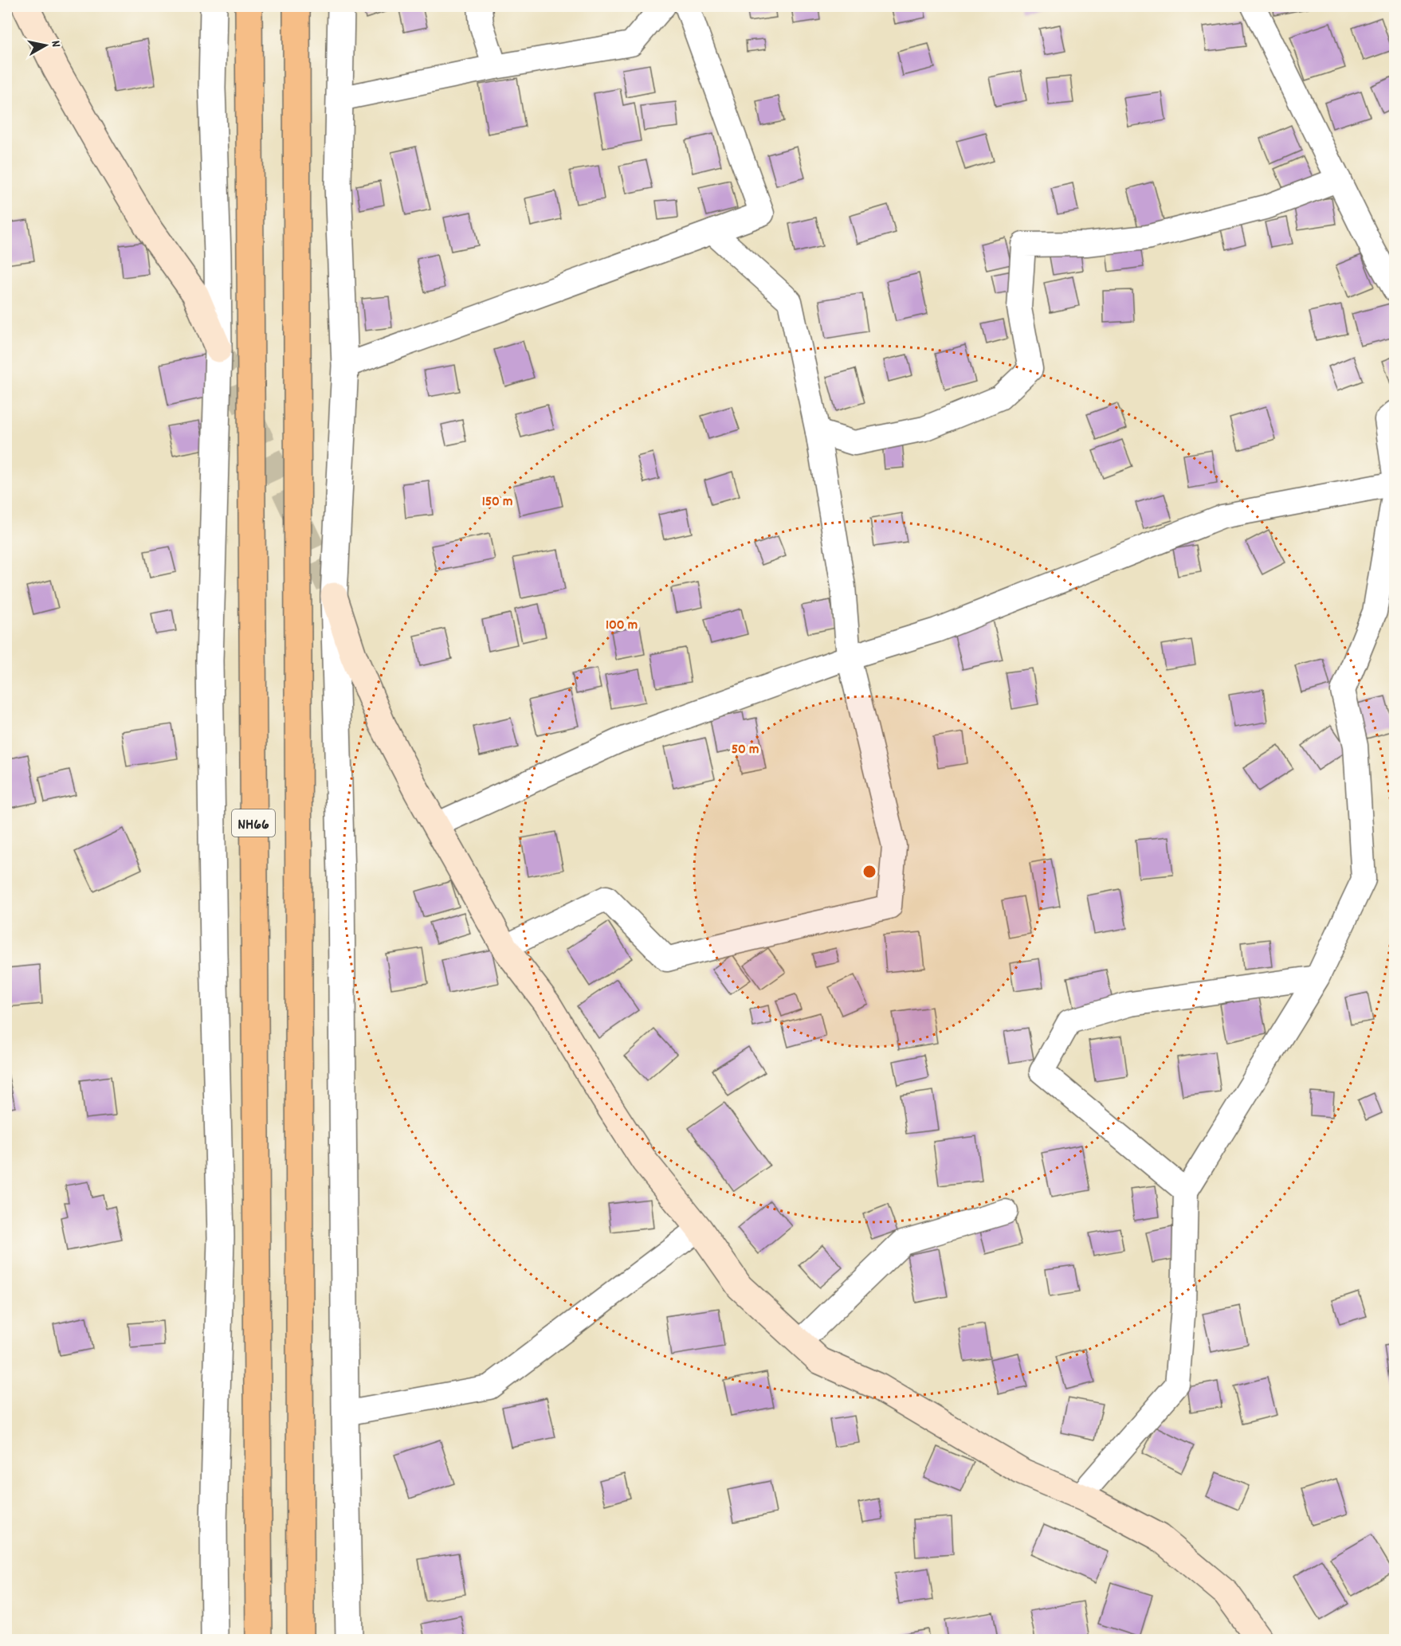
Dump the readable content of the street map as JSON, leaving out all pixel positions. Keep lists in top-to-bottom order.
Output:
{
  "streets": {
    "highway": ["NH66"]
  },
  "north": "right",
  "rings": ["150 m", "100 m", "50 m"]
}
